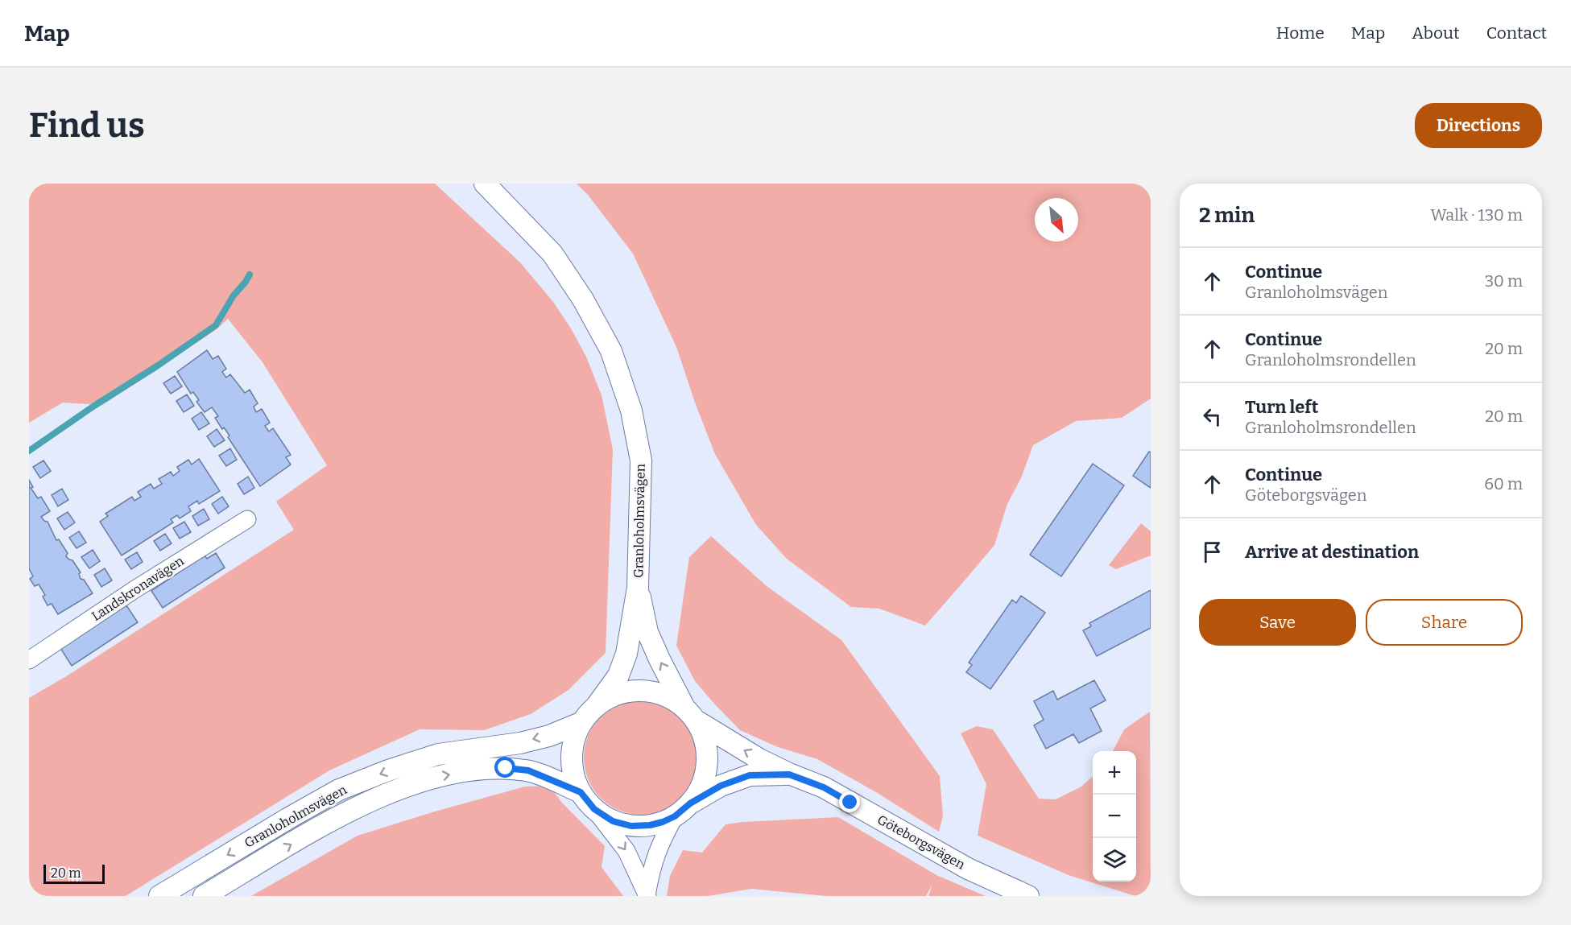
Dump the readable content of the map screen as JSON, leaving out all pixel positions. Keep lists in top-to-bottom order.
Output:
{
  "streets": {
    "street": ["Granloholmsvägen", "Landskronavägen", "Göteborgsvägen"]
  },
  "crossings": [
    ["Granloholmsvägen", "Göteborgsvägen"]
  ],
  "scale_bar": "20 m",
  "north": "bottom right",
  "page": {
    "header": "Map",
    "nav": [
      "Home",
      "Map",
      "About",
      "Contact"
    ],
    "buttons": [
      "Directions",
      ["Save", "Share"]
    ],
    "title": "Find us",
    "heading": ["2 min", "Walk · 130 m"],
    "list": [
      ["Continue", "Granloholmsvägen", "30 m"],
      ["Continue", "Granloholmsrondellen", "20 m"],
      ["Turn left", "Granloholmsrondellen", "20 m"],
      ["Continue", "Göteborgsvägen", "60 m"],
      "Arrive at destination"
    ],
    "map_buttons": ["+", "−"],
    "scale": "20 m"
  }
}
